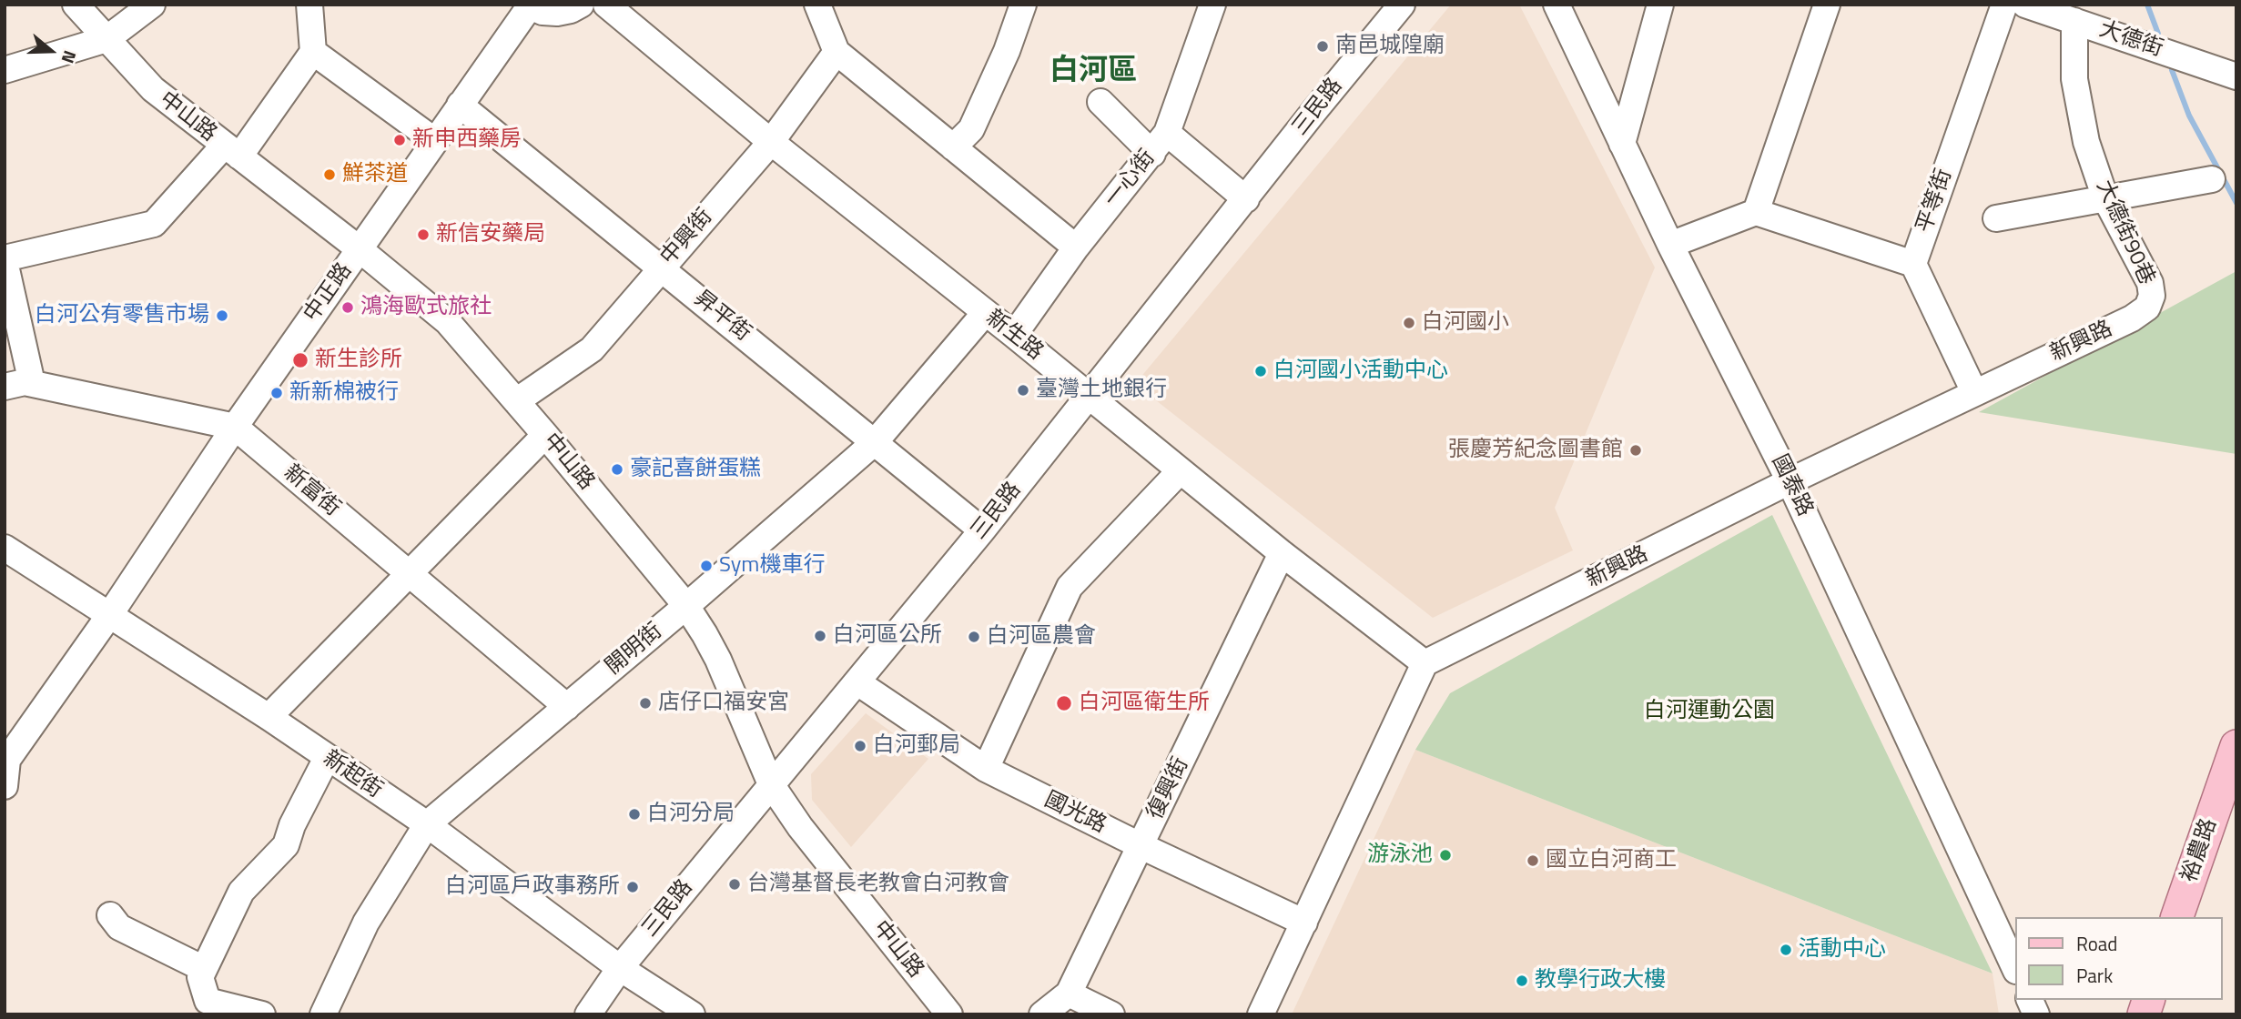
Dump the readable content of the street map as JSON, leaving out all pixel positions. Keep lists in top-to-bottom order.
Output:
{
  "streets": {
    "main road": ["裕農路"],
    "street": [
      "大德街",
      "三民路",
      "中山路",
      "一心街",
      "平等街",
      "大德街90巷",
      "中興街",
      "中正路",
      "昇平街",
      "新生路",
      "新興路",
      "國泰路",
      "新富街",
      "開明街",
      "新起街",
      "復興街",
      "國光路"
    ]
  },
  "crossings": [
    ["大德街", "大德街90巷"],
    ["三民路", "中山路"],
    ["三民路", "昇平街"],
    ["三民路", "新生路"],
    ["三民路", "新起街"],
    ["三民路", "國光路"],
    ["中山路", "中興街"],
    ["中山路", "中正路"],
    ["中山路", "開明街"],
    ["一心街", "新生路"],
    ["大德街90巷", "新興路"],
    ["中興街", "昇平街"],
    ["中興街", "新生路"],
    ["中正路", "昇平街"],
    ["中正路", "新富街"],
    ["中正路", "新起街"],
    ["昇平街", "開明街"],
    ["新生路", "新興路"],
    ["新生路", "開明街"],
    ["新生路", "復興街"],
    ["新興路", "國泰路"],
    ["新富街", "開明街"],
    ["開明街", "新起街"],
    ["復興街", "國光路"]
  ],
  "districts": ["白河區"],
  "parks": ["白河運動公園"],
  "places": [
    "南邑城隍廟",
    "新申西藥房",
    "鮮茶道",
    "新信安藥局",
    "鴻海歐式旅社",
    "白河公有零售市場",
    "白河國小",
    "新生診所",
    "白河國小活動中心",
    "臺灣土地銀行",
    "新新棉被行",
    "張慶芳紀念圖書館",
    "豪記喜餅蛋糕",
    "Sym機車行",
    "白河區公所",
    "白河區農會",
    "店仔口福安宮",
    "白河區衛生所",
    "白河郵局",
    "白河分局",
    "游泳池",
    "國立白河商工",
    "台灣基督長老教會白河教會",
    "白河區戶政事務所",
    "活動中心",
    "教學行政大樓"
  ],
  "legend": ["Road", "Park"],
  "north": "right"
}
